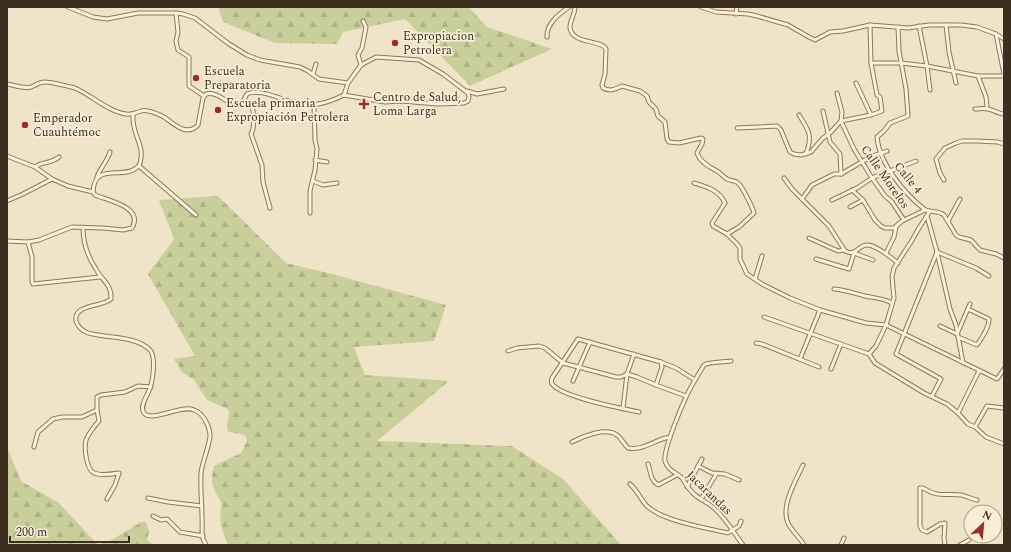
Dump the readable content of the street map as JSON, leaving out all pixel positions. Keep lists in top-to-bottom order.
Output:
{
  "streets": {
    "street": ["Calle Morelos", "Calle 4", "Jacarandas"]
  },
  "places": {
    "other": [
      "Expropiacion Petrolera",
      "Escuela Preparatoria",
      "Escuela primaria Expropiación Petrolera",
      "Emperador Cuauhtémoc"
    ],
    "health": ["Centro de Salud, Loma Larga"]
  },
  "scale_bar": "200 m",
  "north": "top right"
}
